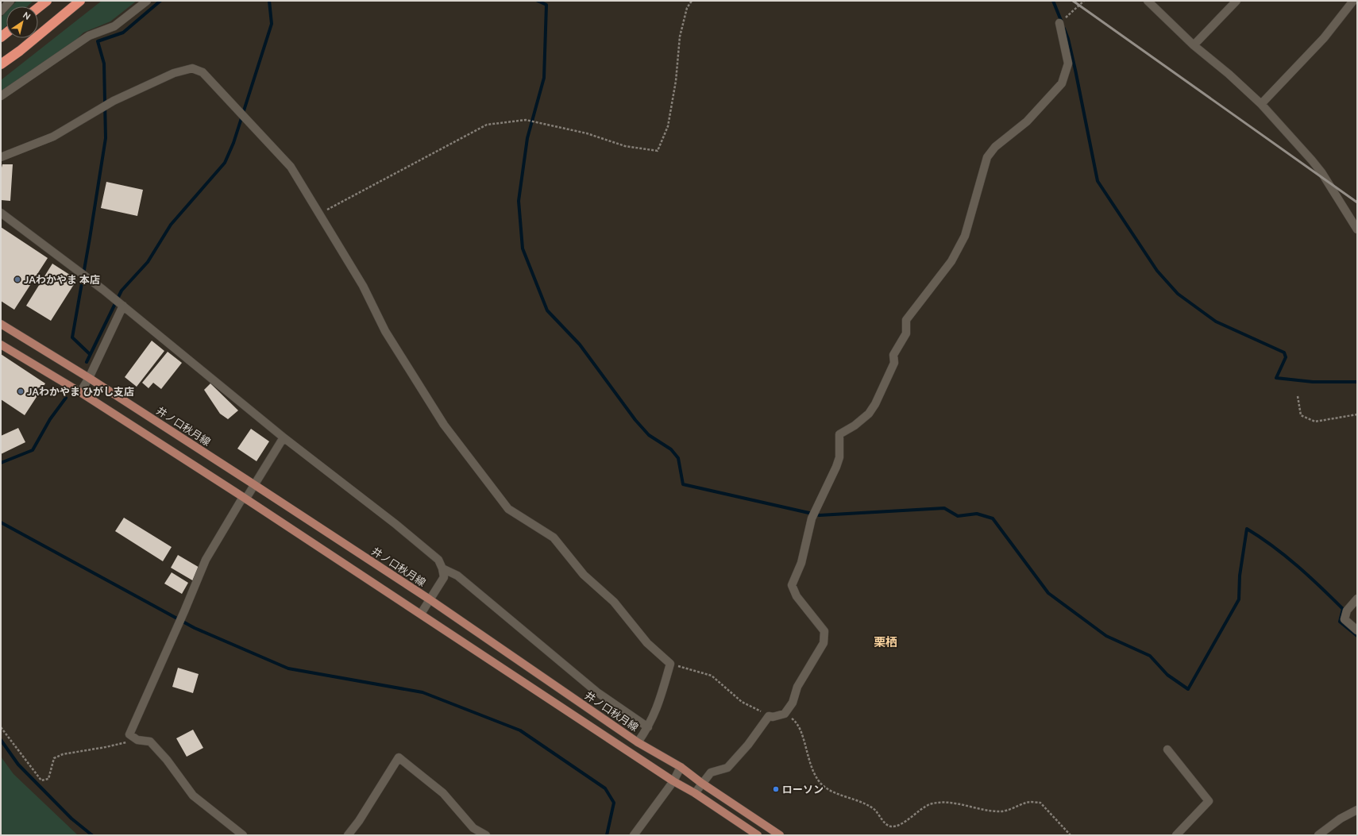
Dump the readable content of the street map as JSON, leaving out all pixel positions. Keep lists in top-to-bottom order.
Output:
{
  "streets": {
    "main road": ["井ノ口秋月線"]
  },
  "districts": ["栗栖"],
  "places": ["JAわかやま 本店", "JAわかやま ひがし支店", "ローソン"],
  "north": "top right"
}
